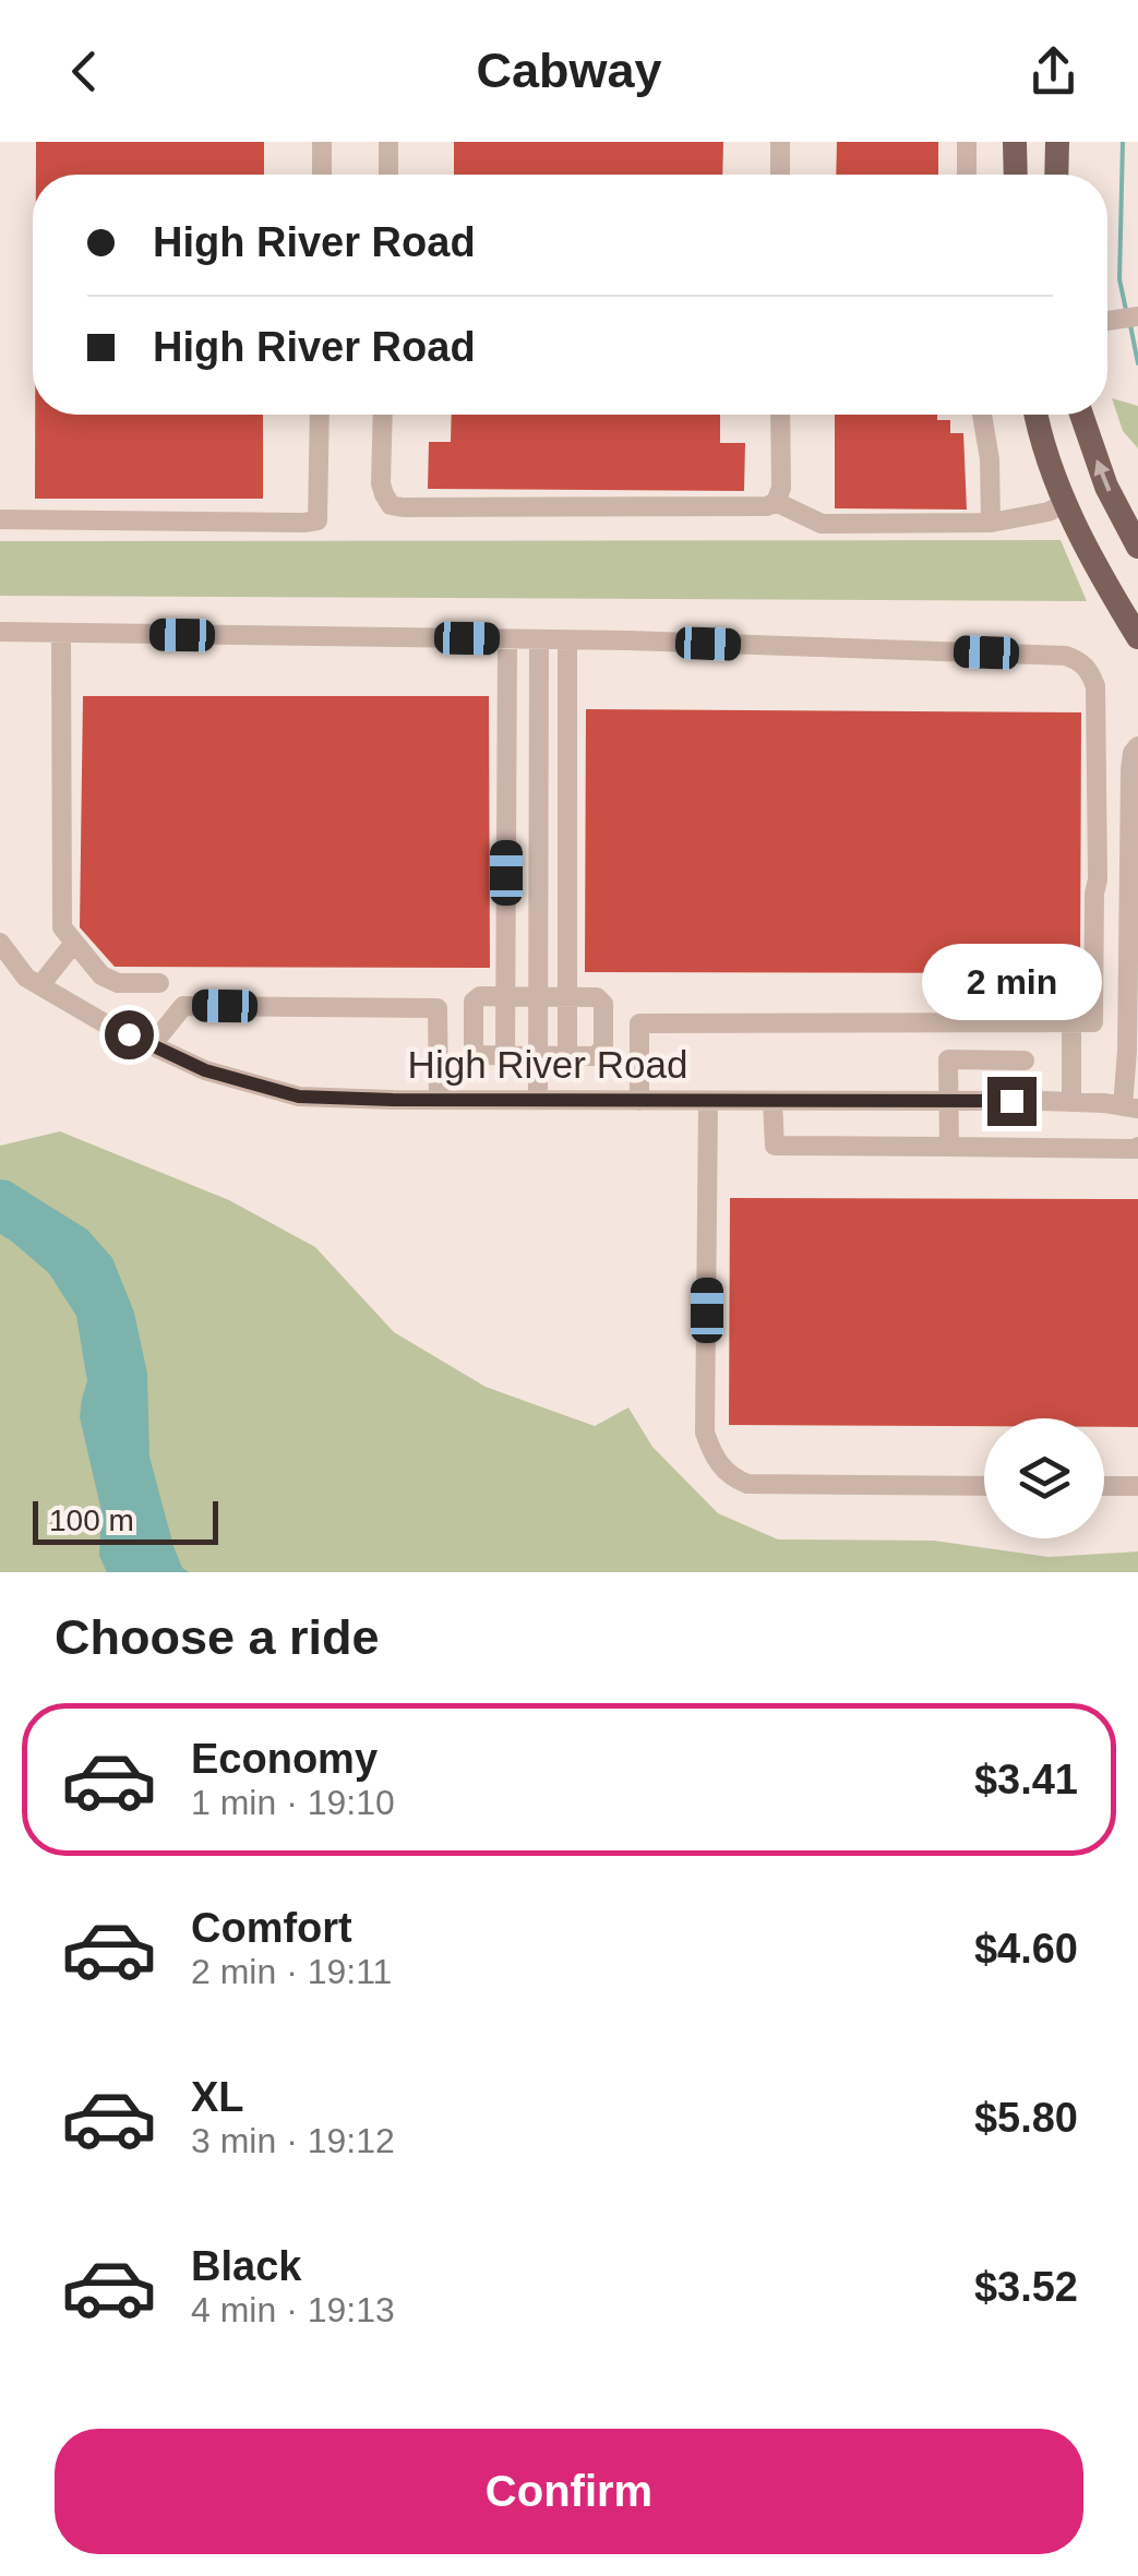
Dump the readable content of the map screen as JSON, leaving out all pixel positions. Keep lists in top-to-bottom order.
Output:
{
  "streets": {
    "street": ["High River Road"]
  },
  "scale_bar": "100 m",
  "page": {
    "header": "Cabway",
    "banner": ["High River Road", "High River Road"],
    "bubble": "2 min",
    "scale": "100 m",
    "heading": "Choose a ride",
    "list": [
      {
        "name": "Economy",
        "note": "1 min · 19:10",
        "value": "$3.41"
      },
      {
        "name": "Comfort",
        "note": "2 min · 19:11",
        "value": "$4.60"
      },
      {
        "name": "XL",
        "note": "3 min · 19:12",
        "value": "$5.80"
      },
      {
        "name": "Black",
        "note": "4 min · 19:13",
        "value": "$3.52"
      }
    ],
    "buttons": "Confirm"
  }
}
